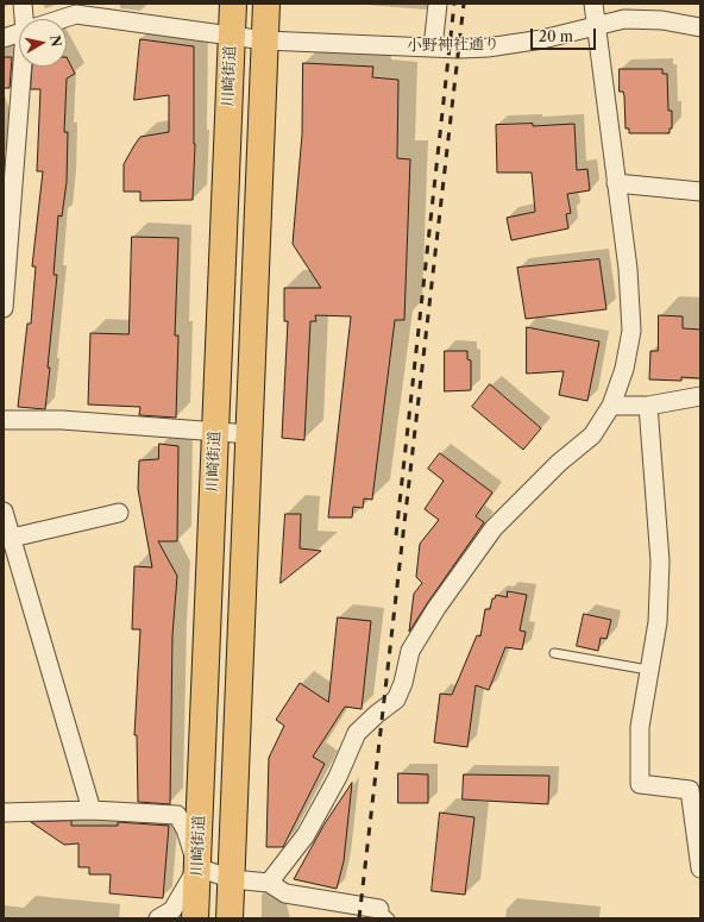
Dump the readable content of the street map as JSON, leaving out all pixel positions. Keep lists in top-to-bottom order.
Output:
{
  "streets": {
    "main road": ["川崎街道"],
    "street": ["小野神社通り"]
  },
  "crossings": [
    ["小野神社通り", "川崎街道"]
  ],
  "scale_bar": "20 m",
  "north": "right"
}
